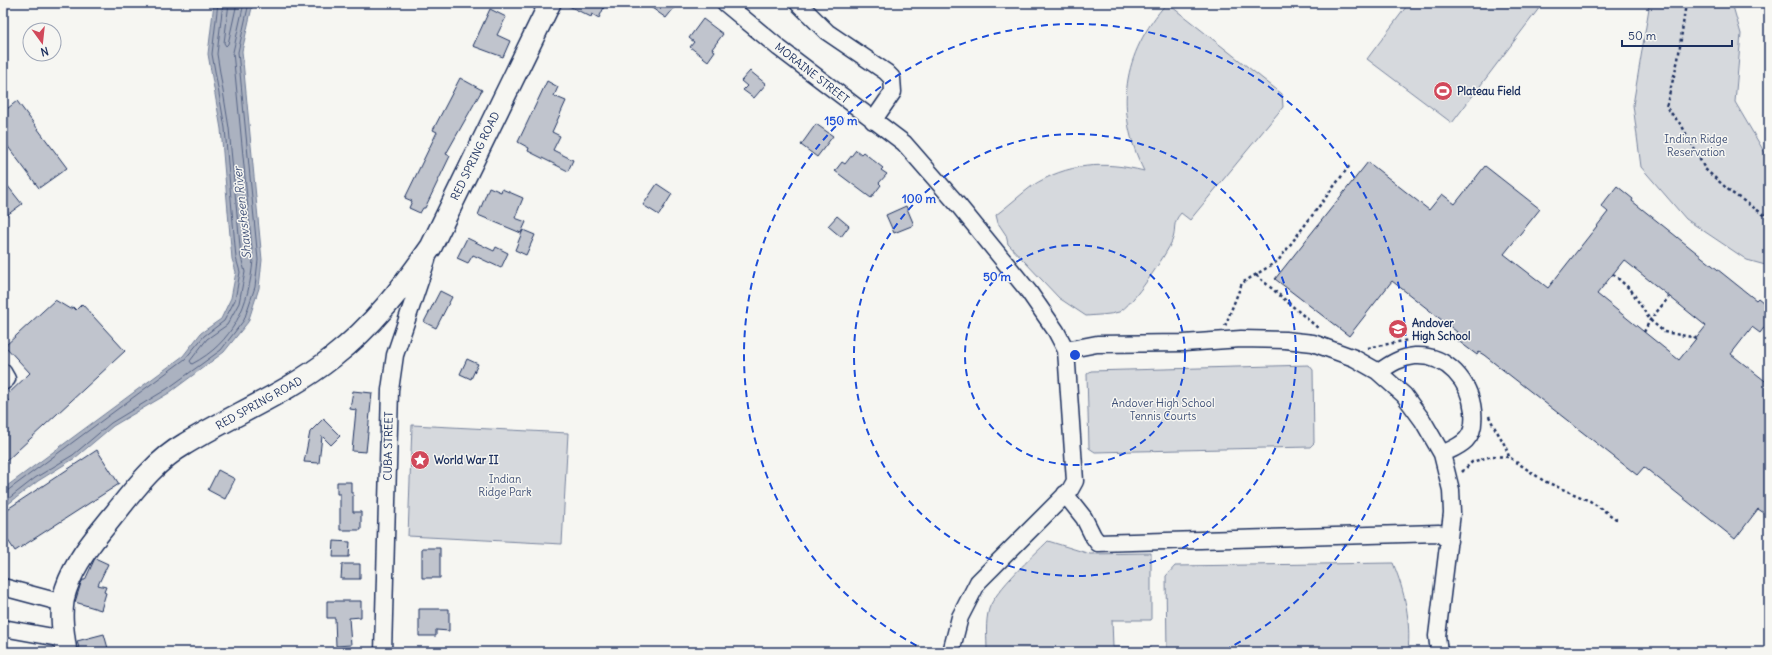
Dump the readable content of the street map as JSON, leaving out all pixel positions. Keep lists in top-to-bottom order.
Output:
{
  "streets": {
    "main road": ["RED SPRING ROAD"],
    "street": ["MORAINE STREET", "CUBA STREET"]
  },
  "crossings": [
    ["RED SPRING ROAD", "CUBA STREET"]
  ],
  "water": ["Shawsheen River"],
  "parks": ["Indian Ridge Reservation", "Andover High School Tennis Courts", "Indian Ridge Park"],
  "places": {
    "sports": ["Plateau Field"],
    "school or university": ["Andover High School"],
    "place": ["World War II"]
  },
  "scale_bar": "50 m",
  "north": "bottom",
  "rings": ["150 m", "100 m", "50 m"]
}
